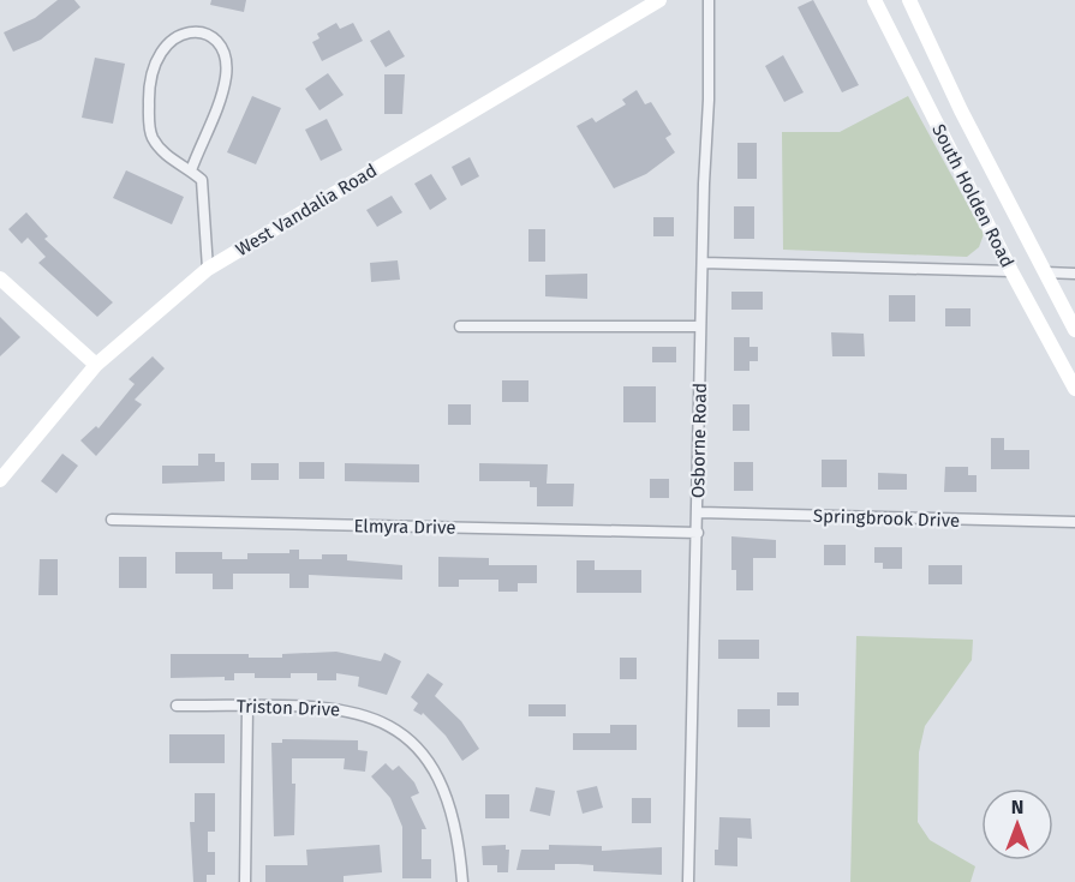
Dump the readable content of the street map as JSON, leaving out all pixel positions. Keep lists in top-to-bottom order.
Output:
{
  "streets": {
    "main road": ["South Holden Road", "West Vandalia Road"],
    "street": [
      "Osborne Road",
      "Springbrook Drive",
      "Elmyra Drive",
      "Triston Drive"
    ]
  },
  "crossings": [
    ["Osborne Road", "Springbrook Drive"],
    ["Osborne Road", "Elmyra Drive"]
  ],
  "north": "top"
}
